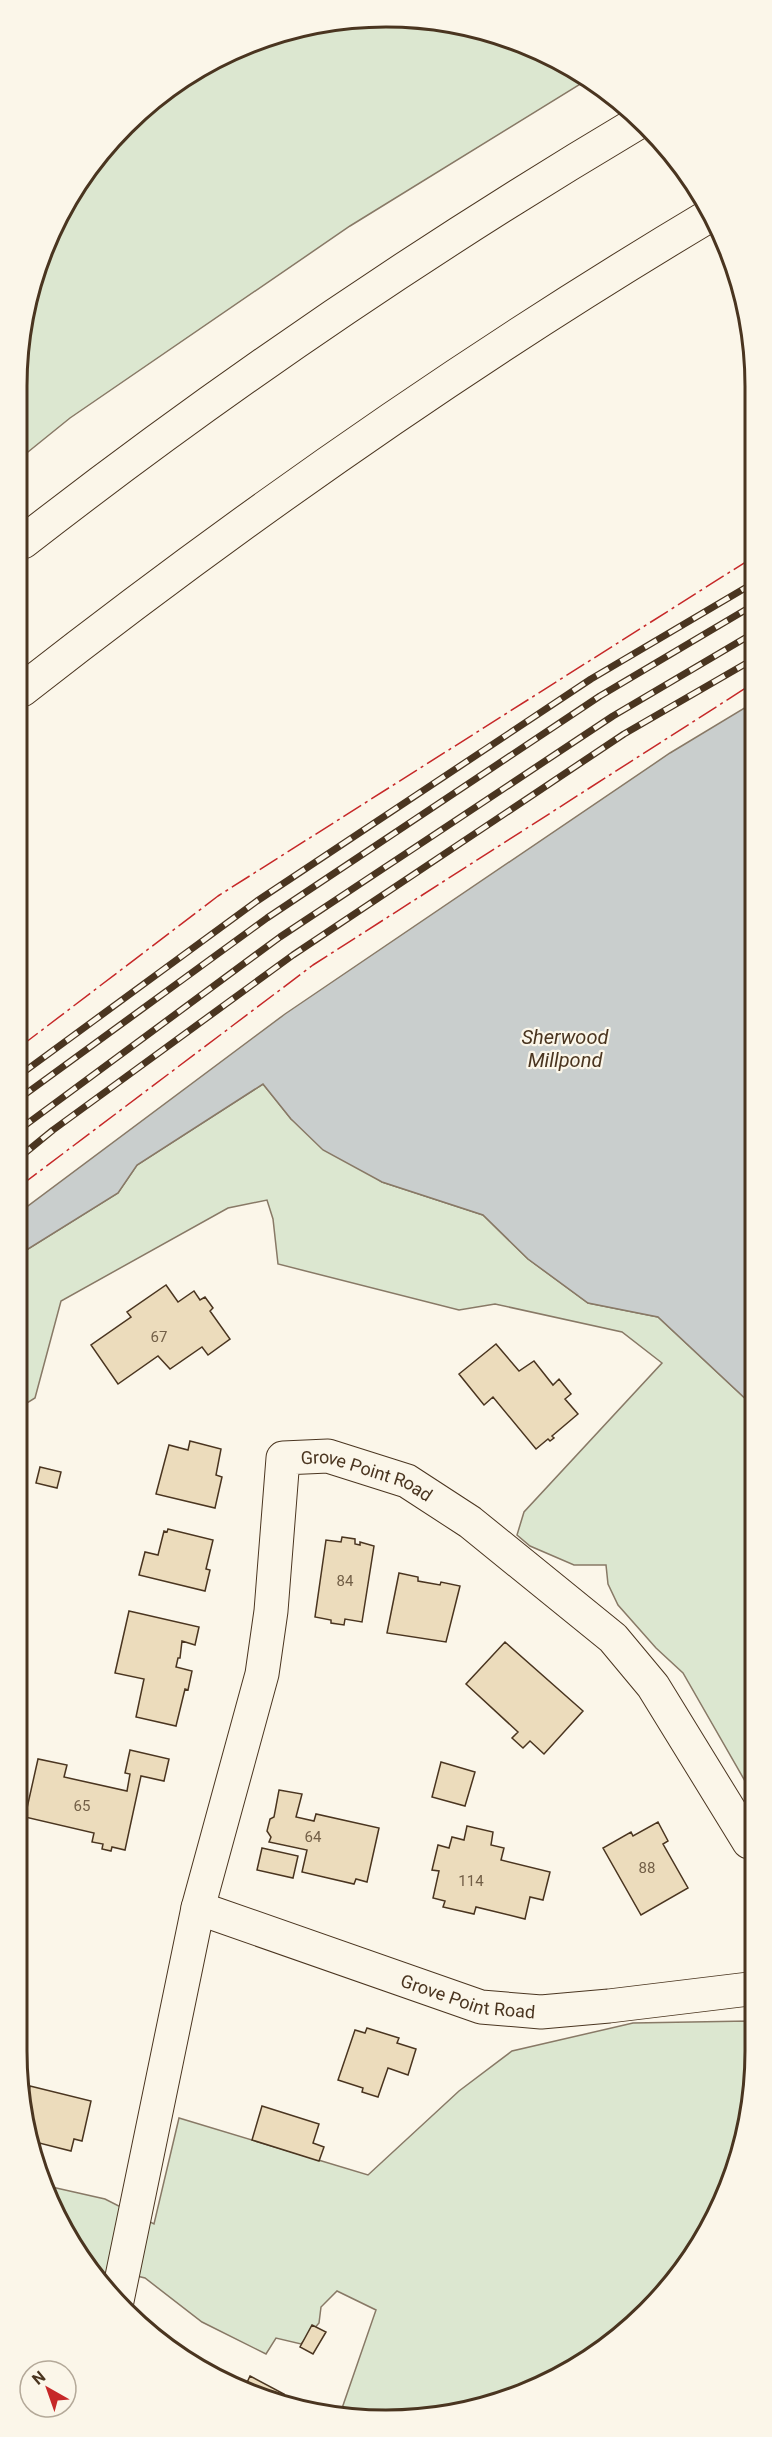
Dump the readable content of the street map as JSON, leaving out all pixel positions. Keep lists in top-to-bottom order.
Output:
{
  "streets": {
    "main road": ["Grove Point Road"]
  },
  "water": ["Sherwood Millpond"],
  "house_numbers": [
    "67",
    "84",
    "65",
    "64",
    "88",
    "114"
  ],
  "north": "top left"
}
